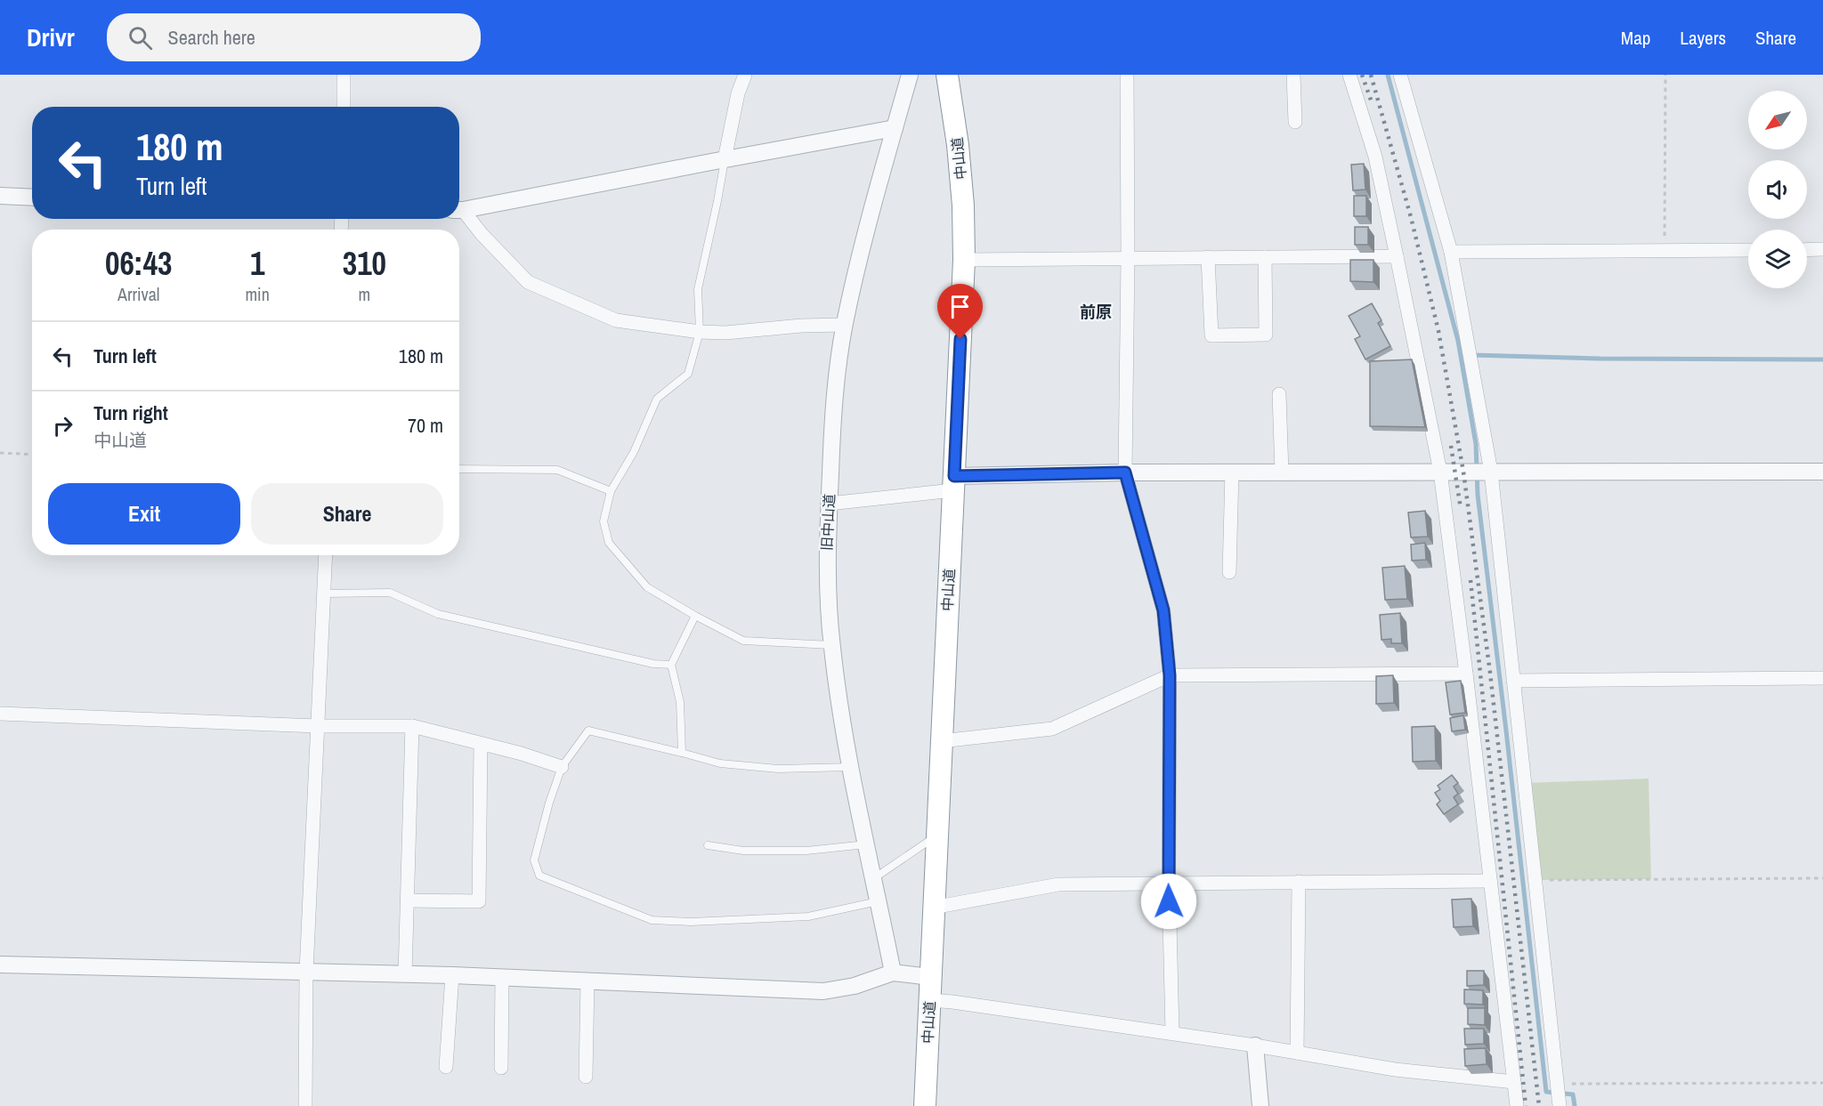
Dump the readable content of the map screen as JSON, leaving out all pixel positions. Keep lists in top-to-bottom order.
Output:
{
  "streets": {
    "highway": ["中山道"],
    "street": ["旧中山道"]
  },
  "districts": ["前原"],
  "north": "bottom left",
  "page": {
    "header": "Drivr",
    "search": "Search here",
    "nav": ["Map", "Layers", "Share"],
    "turn": ["180 m", "Turn left"],
    "eta": [
      "06:43",
      "Arrival",
      "1",
      "min",
      "310",
      "m"
    ],
    "list": [
      {
        "name": "Turn left",
        "value": "180 m"
      },
      {
        "name": "Turn right",
        "note": "中山道",
        "value": "70 m"
      }
    ],
    "buttons": ["Exit", "Share"]
  }
}
